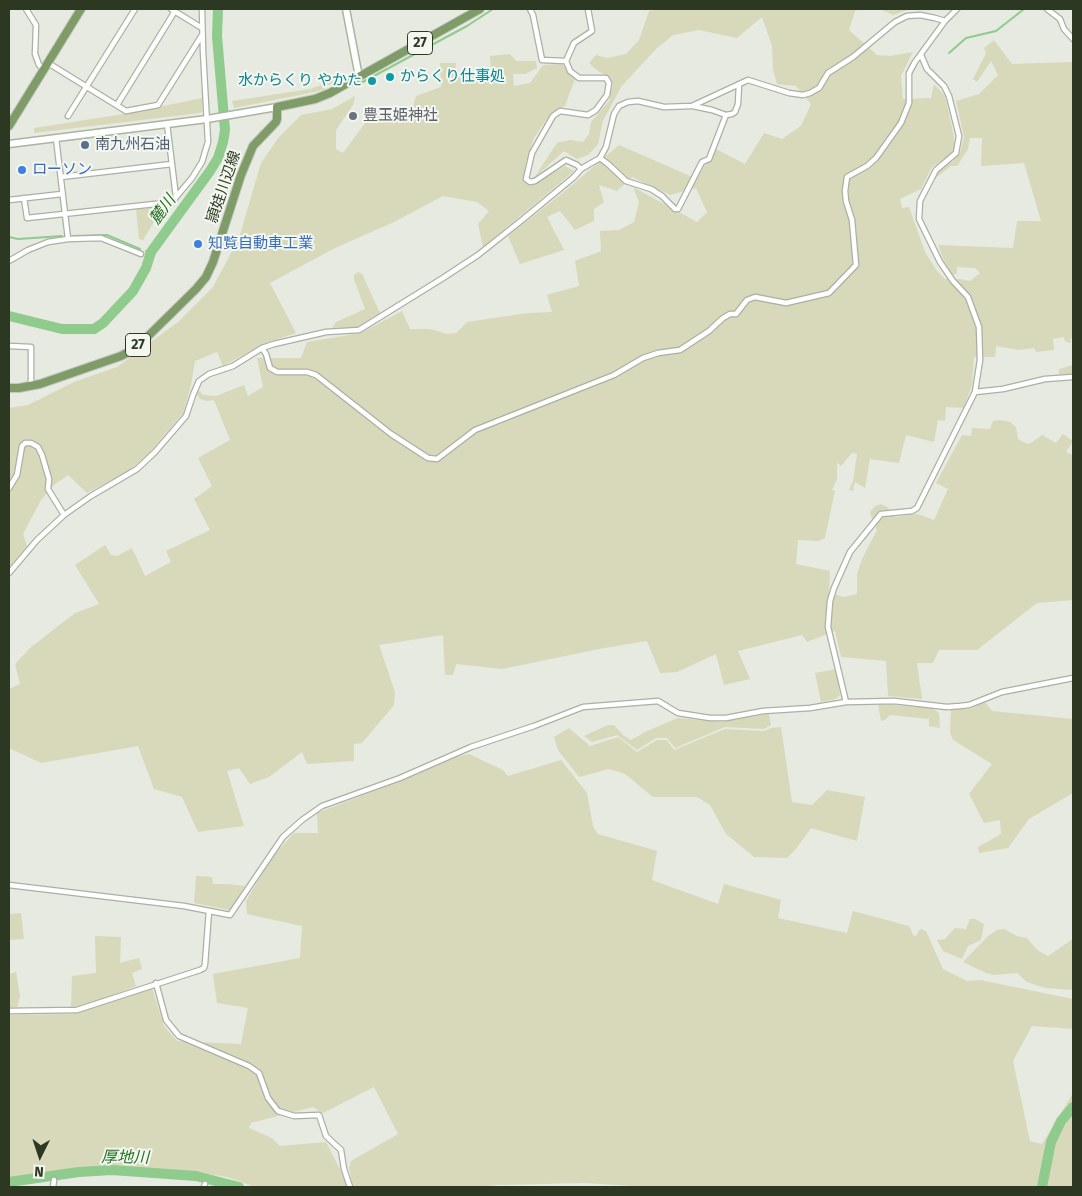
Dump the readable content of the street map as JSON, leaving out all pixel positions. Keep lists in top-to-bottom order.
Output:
{
  "streets": {
    "main road": ["27", "頴娃川辺線"]
  },
  "crossings": [
    ["27", "頴娃川辺線"]
  ],
  "water": ["麓川", "厚地川"],
  "places": [
    "からくり仕事処",
    "水からくり やかた",
    "豊玉姫神社",
    "南九州石油",
    "ローソン",
    "知覧自動車工業"
  ],
  "north": "bottom"
}
